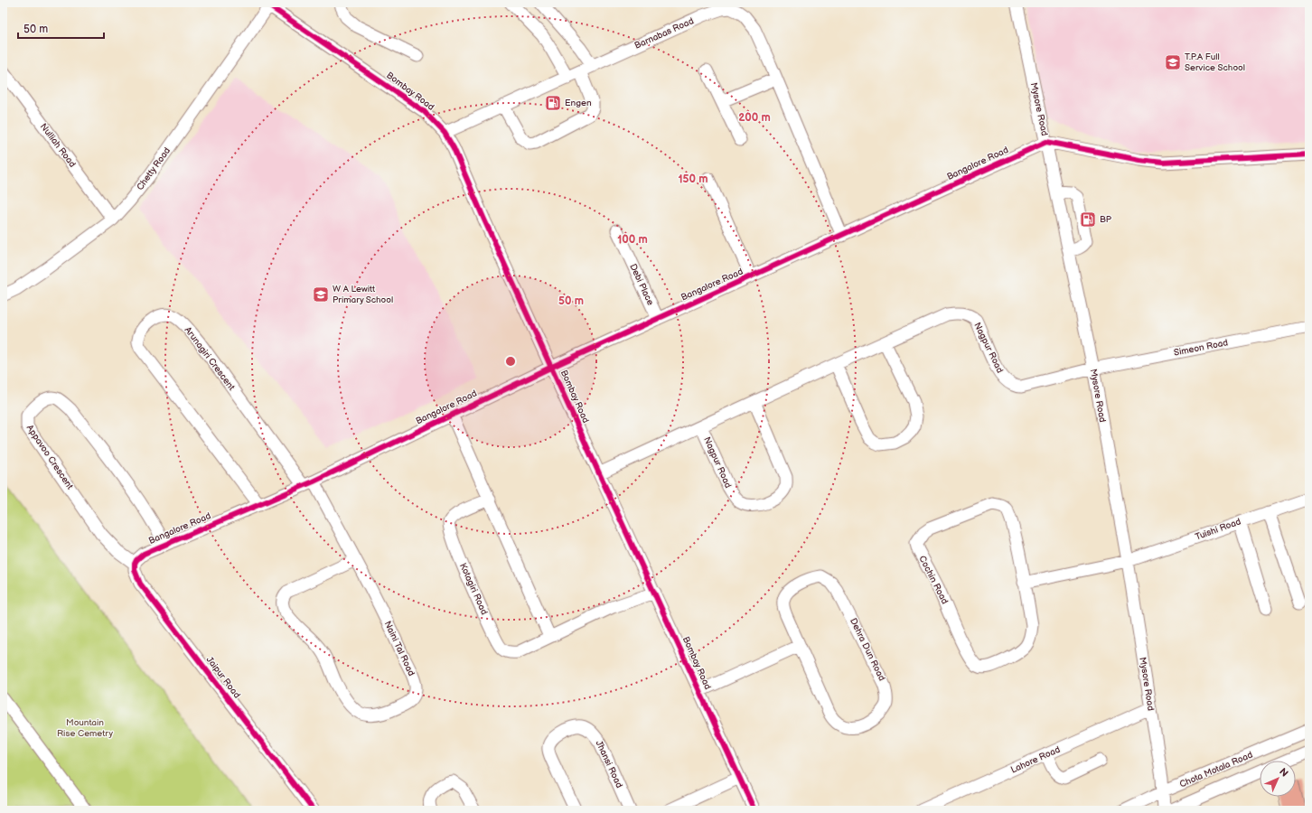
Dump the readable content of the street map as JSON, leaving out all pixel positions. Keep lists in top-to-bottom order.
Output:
{
  "streets": {
    "street": [
      "Barnabas Road",
      "Bombay Road",
      "Mysore Road",
      "Nulliah Road",
      "Bangalore Road",
      "Chetty Road",
      "Debi Place",
      "Nagpur Road",
      "Simeon Road",
      "Arunagiri Crescent",
      "Appavoo Crescent",
      "Tuishi Road",
      "Cochin Road",
      "Kotagiri Road",
      "Naini Tal Road",
      "Dehra Dun Road",
      "Jaipur Road",
      "Lahore Road",
      "Jhansi Road",
      "Chota Motala Road"
    ]
  },
  "crossings": [
    ["Barnabas Road", "Bombay Road"],
    ["Barnabas Road", "Bangalore Road"],
    ["Bombay Road", "Bangalore Road"],
    ["Bombay Road", "Chetty Road"],
    ["Bombay Road", "Nagpur Road"],
    ["Bombay Road", "Kotagiri Road"],
    ["Mysore Road", "Bangalore Road"],
    ["Mysore Road", "Nagpur Road"],
    ["Mysore Road", "Simeon Road"],
    ["Mysore Road", "Tuishi Road"],
    ["Mysore Road", "Lahore Road"],
    ["Mysore Road", "Chota Motala Road"],
    ["Nulliah Road", "Chetty Road"],
    ["Bangalore Road", "Debi Place"],
    ["Bangalore Road", "Arunagiri Crescent"],
    ["Bangalore Road", "Appavoo Crescent"],
    ["Bangalore Road", "Naini Tal Road"],
    ["Bangalore Road", "Jaipur Road"],
    ["Nagpur Road", "Simeon Road"],
    ["Arunagiri Crescent", "Naini Tal Road"],
    ["Appavoo Crescent", "Jaipur Road"]
  ],
  "parks": ["Mountain Rise Cemetry"],
  "places": {
    "school or university": ["T.P.A Full Service School", "W A Lewitt Primary School"],
    "fuel station": ["Engen", "BP"]
  },
  "scale_bar": "50 m",
  "north": "top right",
  "rings": [
    "200 m",
    "150 m",
    "100 m",
    "50 m"
  ]
}
